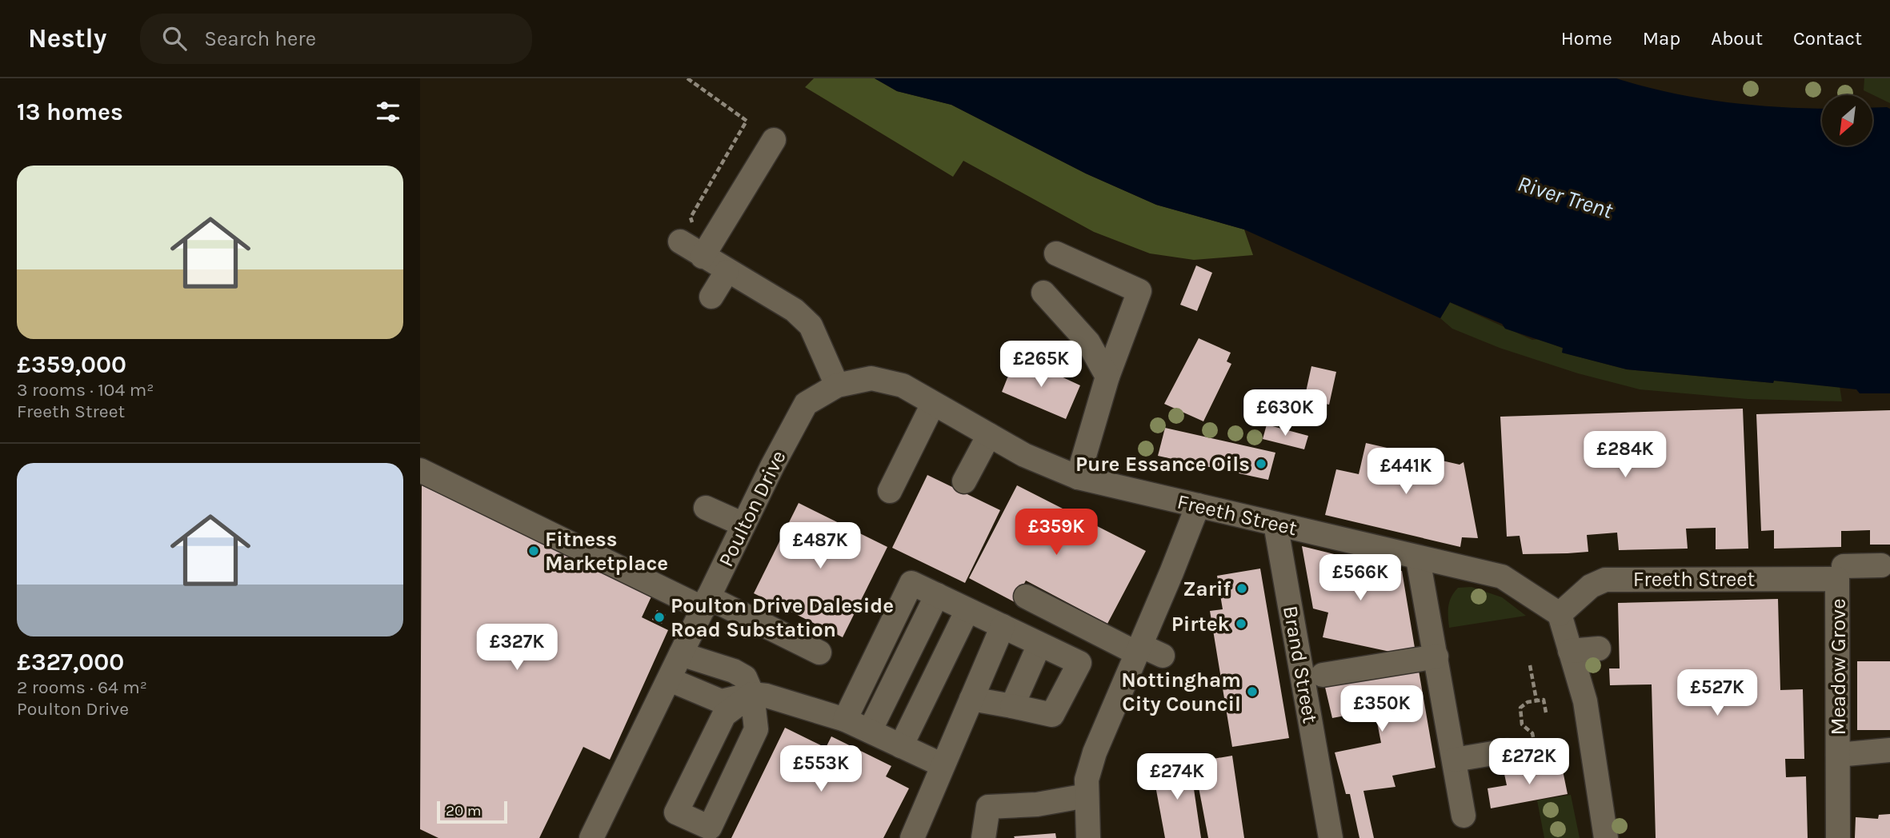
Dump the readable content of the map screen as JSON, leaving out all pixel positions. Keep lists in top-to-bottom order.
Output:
{
  "streets": {
    "street": [
      "Poulton Drive",
      "Freeth Street",
      "Brand Street",
      "Meadow Grove"
    ]
  },
  "crossings": [
    ["Poulton Drive", "Freeth Street"],
    ["Freeth Street", "Brand Street"],
    ["Freeth Street", "Meadow Grove"]
  ],
  "water": ["River Trent"],
  "places": [
    "Pure Essance Oils",
    "Fitness Marketplace",
    "Zarif",
    "Poulton Drive Daleside Road Substation",
    "Pirtek",
    "Nottingham City Council"
  ],
  "scale_bar": "20 m",
  "north": "bottom left",
  "page": {
    "header": "Nestly",
    "search": "Search here",
    "nav": [
      "Home",
      "Map",
      "About",
      "Contact"
    ],
    "heading": "13 homes",
    "list": [
      {
        "name": "£359,000",
        "note": "3 rooms · 104 m² · Freeth Street"
      },
      {
        "name": "£327,000",
        "note": "2 rooms · 64 m² · Poulton Drive"
      }
    ],
    "price": [
      "£265K",
      "£630K",
      "£284K",
      "£441K",
      "£359K",
      "£487K",
      "£566K",
      "£327K",
      "£527K",
      "£350K",
      "£272K",
      "£553K",
      "£274K"
    ],
    "scale": "20 m"
  }
}
